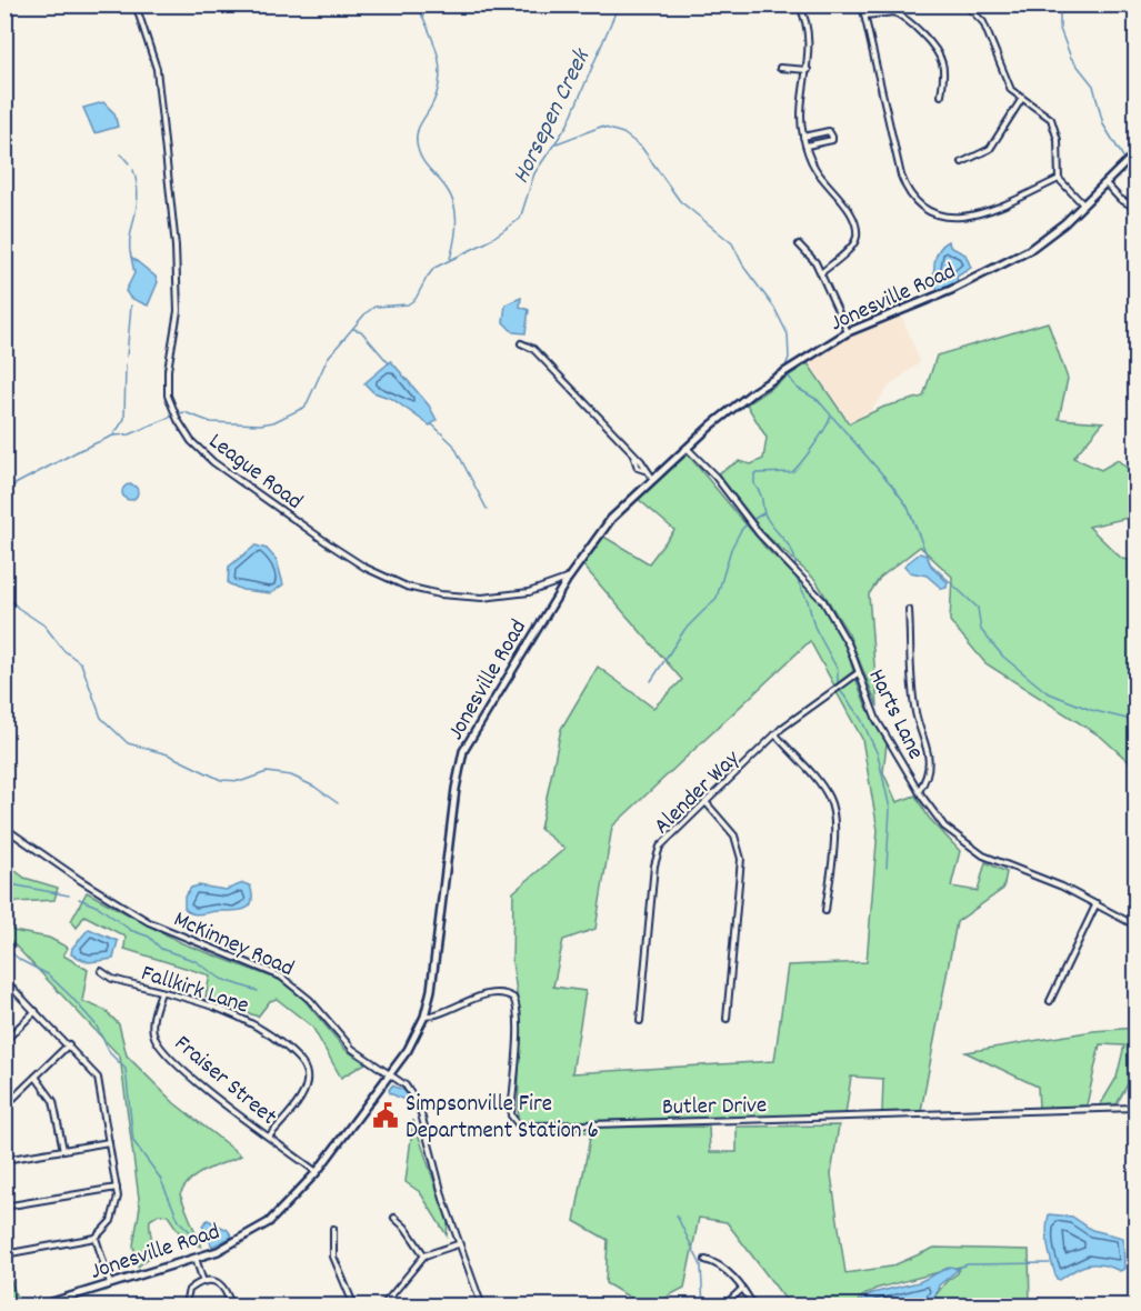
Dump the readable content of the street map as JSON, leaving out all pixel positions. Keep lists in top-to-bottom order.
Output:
{
  "streets": {
    "street": [
      "Jonesville Road",
      "League Road",
      "Harts Lane",
      "Alender Way",
      "McKinney Road",
      "Fallkirk Lane",
      "Fraiser Street",
      "Butler Drive"
    ]
  },
  "crossings": [
    ["Jonesville Road", "League Road"],
    ["Jonesville Road", "Harts Lane"],
    ["Jonesville Road", "McKinney Road"],
    ["Jonesville Road", "Fraiser Street"],
    ["Jonesville Road", "Butler Drive"],
    ["Harts Lane", "Alender Way"],
    ["Fallkirk Lane", "Fraiser Street"]
  ],
  "water": ["Horsepen Creek"],
  "places": {
    "public building": ["Simpsonville Fire Department Station 6"]
  }
}
